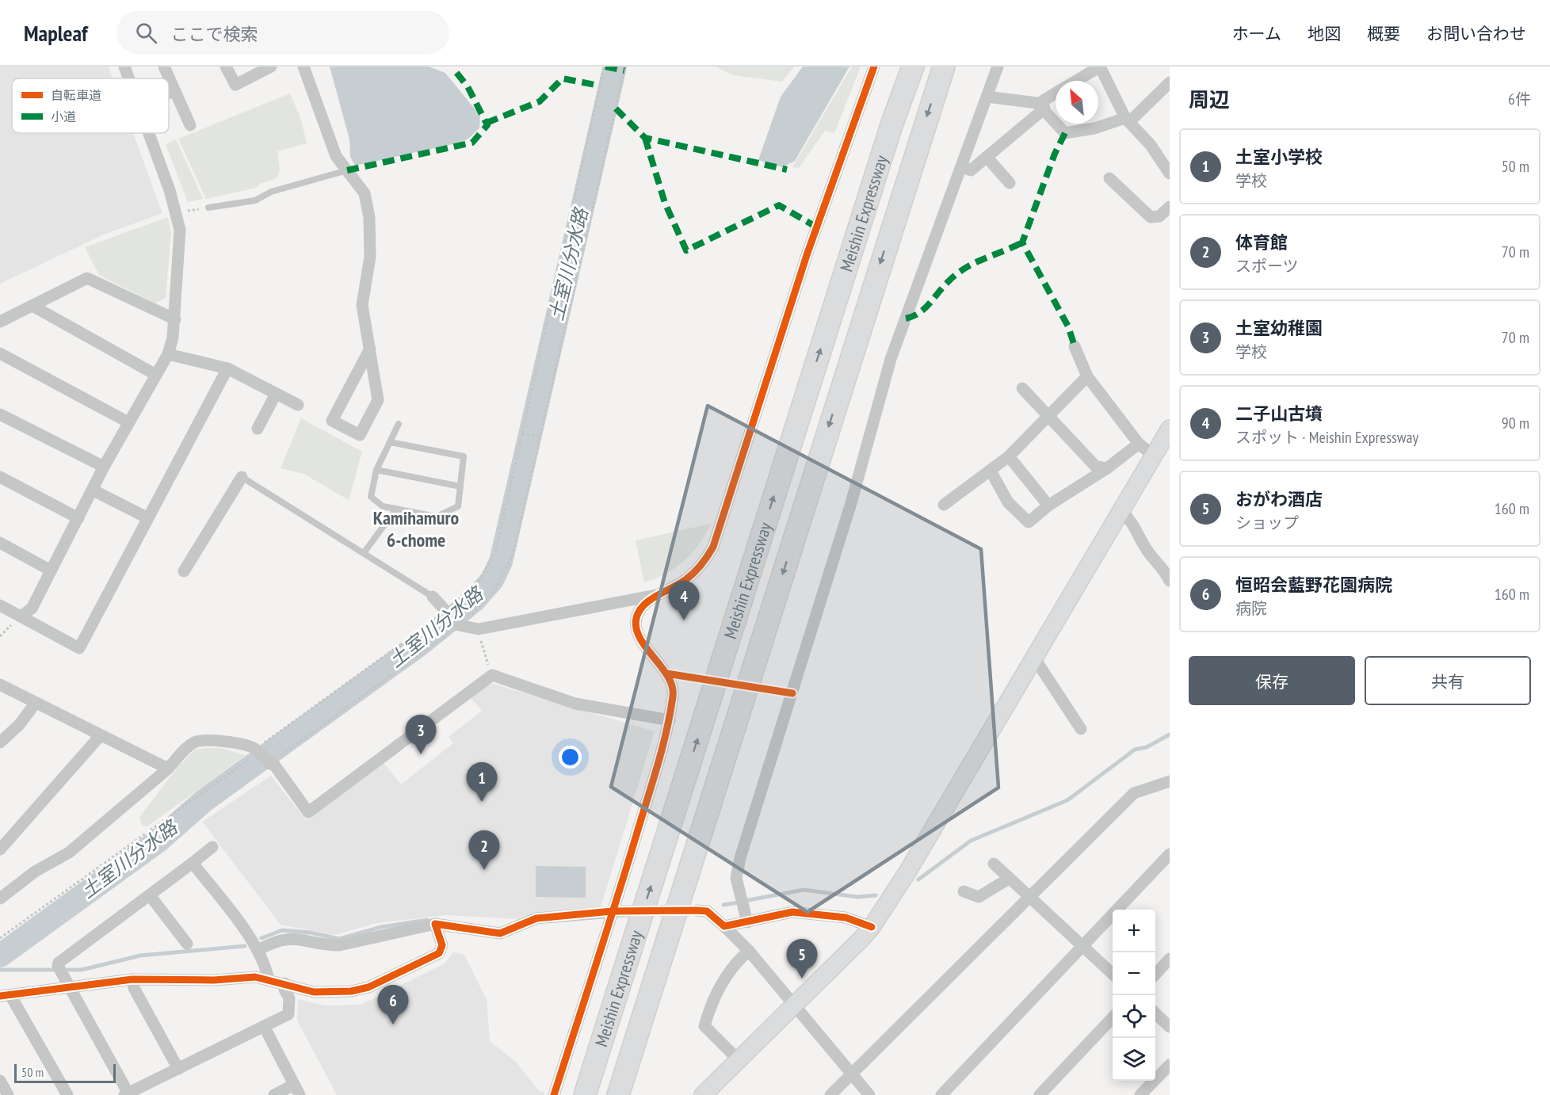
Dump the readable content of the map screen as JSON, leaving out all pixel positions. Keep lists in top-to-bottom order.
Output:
{
  "streets": {
    "highway": ["Meishin Expressway"]
  },
  "districts": ["Kamihamuro 6-chome"],
  "water": ["土室川分水路"],
  "legend": ["自転車道", "小道"],
  "scale_bar": "50 m",
  "north": "top left",
  "page": {
    "header": "Mapleaf",
    "search": "ここで検索",
    "nav": [
      "ホーム",
      "地図",
      "概要",
      "お問い合わせ"
    ],
    "heading": ["周辺", "6件"],
    "list": [
      {
        "mark": "1",
        "name": "土室小学校",
        "note": "学校",
        "value": "50 m"
      },
      {
        "mark": "2",
        "name": "体育館",
        "note": "スポーツ",
        "value": "70 m"
      },
      {
        "mark": "3",
        "name": "土室幼稚園",
        "note": "学校",
        "value": "70 m"
      },
      {
        "mark": "4",
        "name": "二子山古墳",
        "note": "スポット · Meishin Expressway",
        "value": "90 m"
      },
      {
        "mark": "5",
        "name": "おがわ酒店",
        "note": "ショップ",
        "value": "160 m"
      },
      {
        "mark": "6",
        "name": "恒昭会藍野花園病院",
        "note": "病院",
        "value": "160 m"
      }
    ],
    "pins": [
      "4",
      "3",
      "1",
      "2",
      "5",
      "6"
    ],
    "buttons": ["保存", "共有"],
    "map_buttons": ["+", "−"],
    "scale": "50 m"
  }
}
